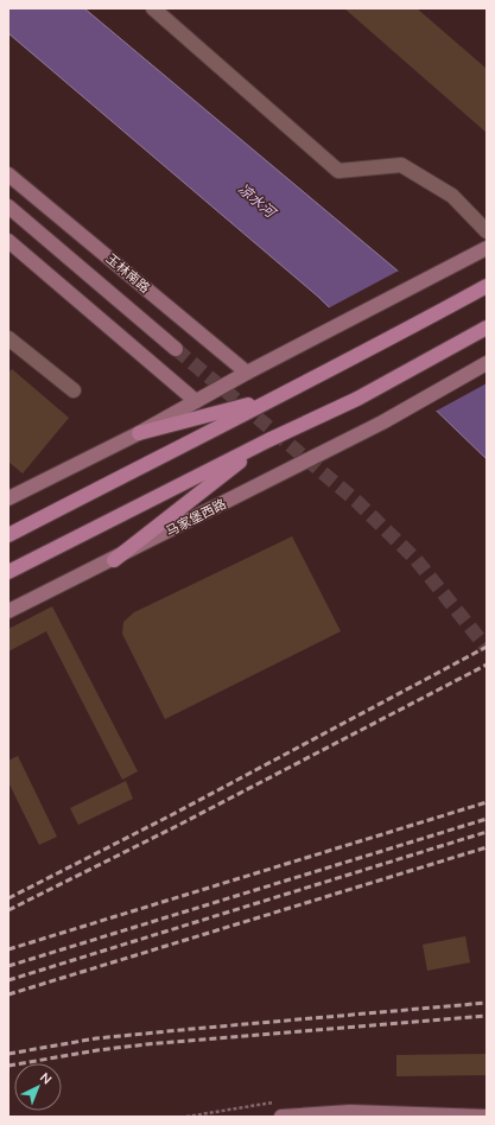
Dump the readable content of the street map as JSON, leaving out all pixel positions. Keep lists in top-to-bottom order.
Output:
{
  "streets": {
    "street": ["玉林南路", "马家堡西路"]
  },
  "water": ["凉水河"],
  "north": "top right"
}
